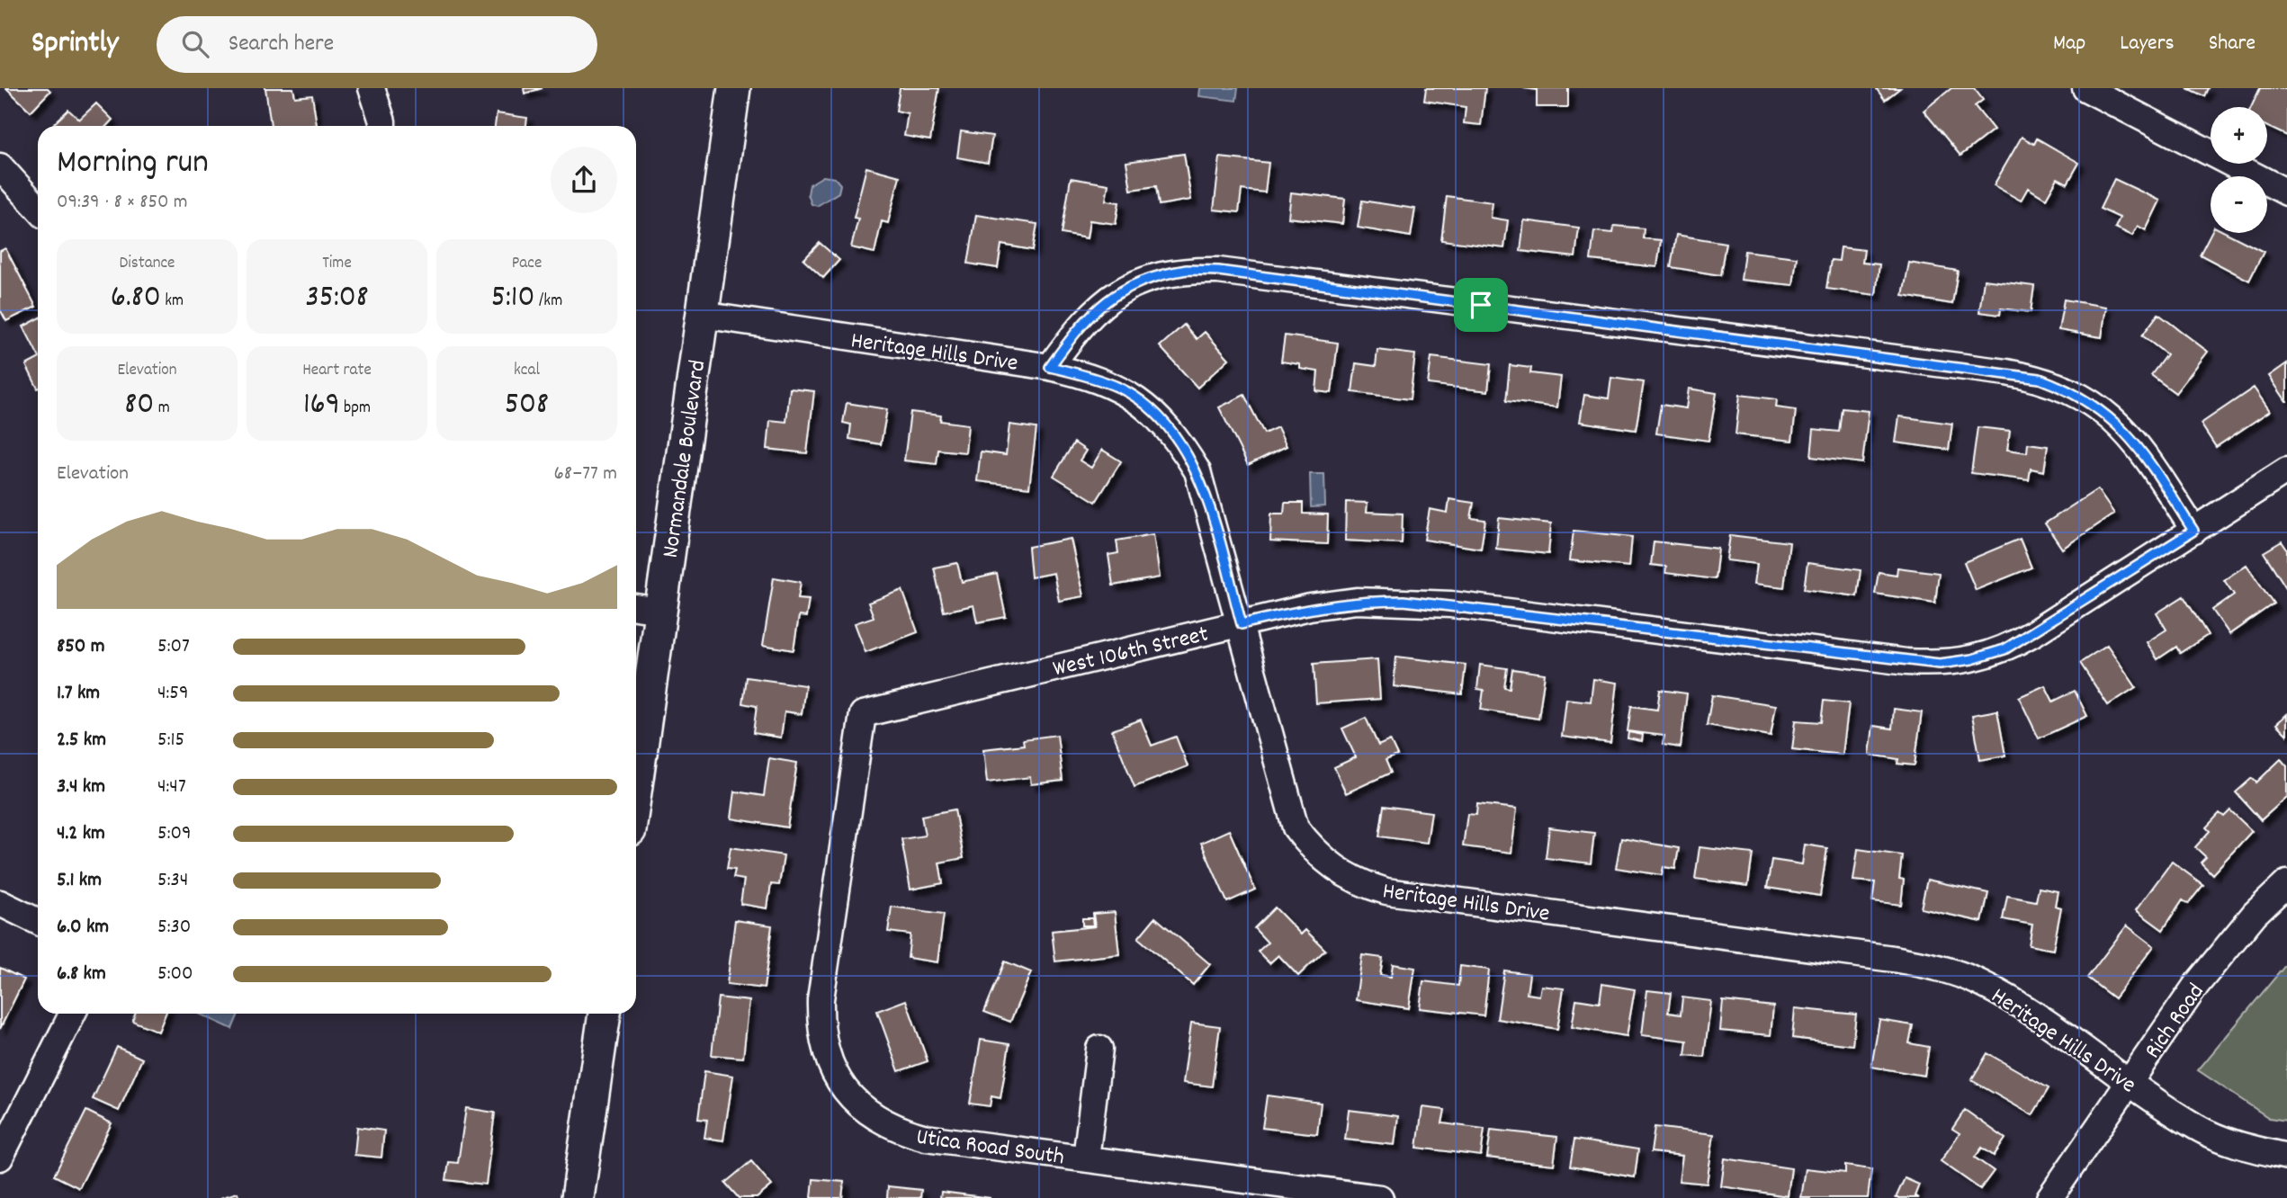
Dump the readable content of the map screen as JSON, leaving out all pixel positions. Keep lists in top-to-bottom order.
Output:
{
  "streets": {
    "main road": ["Normandale Boulevard"],
    "street": [
      "Heritage Hills Drive",
      "West 106th Street",
      "Rich Road",
      "Utica Road South"
    ]
  },
  "crossings": [
    ["Heritage Hills Drive", "Normandale Boulevard"],
    ["Heritage Hills Drive", "West 106th Street"],
    ["Heritage Hills Drive", "Rich Road"],
    ["West 106th Street", "Utica Road South"]
  ],
  "page": {
    "header": "Sprintly",
    "search": "Search here",
    "nav": ["Map", "Layers", "Share"],
    "map_buttons": ["+", "−"],
    "heading": ["Morning run", "09:39 · 8 × 850 m"],
    "stats": [
      ["Distance", "6.80 km"],
      ["Time", "35:08"],
      ["Pace", "5:10 /km"],
      ["Elevation", "80 m"],
      ["Heart rate", "169 bpm"],
      ["kcal", "508"]
    ],
    "chart": ["Elevation", "68–77 m"],
    "list": [
      {
        "name": "850 m",
        "note": "5:07"
      },
      {
        "name": "1.7 km",
        "note": "4:59"
      },
      {
        "name": "2.5 km",
        "note": "5:15"
      },
      {
        "name": "3.4 km",
        "note": "4:47"
      },
      {
        "name": "4.2 km",
        "note": "5:09"
      },
      {
        "name": "5.1 km",
        "note": "5:34"
      },
      {
        "name": "6.0 km",
        "note": "5:30"
      },
      {
        "name": "6.8 km",
        "note": "5:00"
      }
    ]
  }
}
